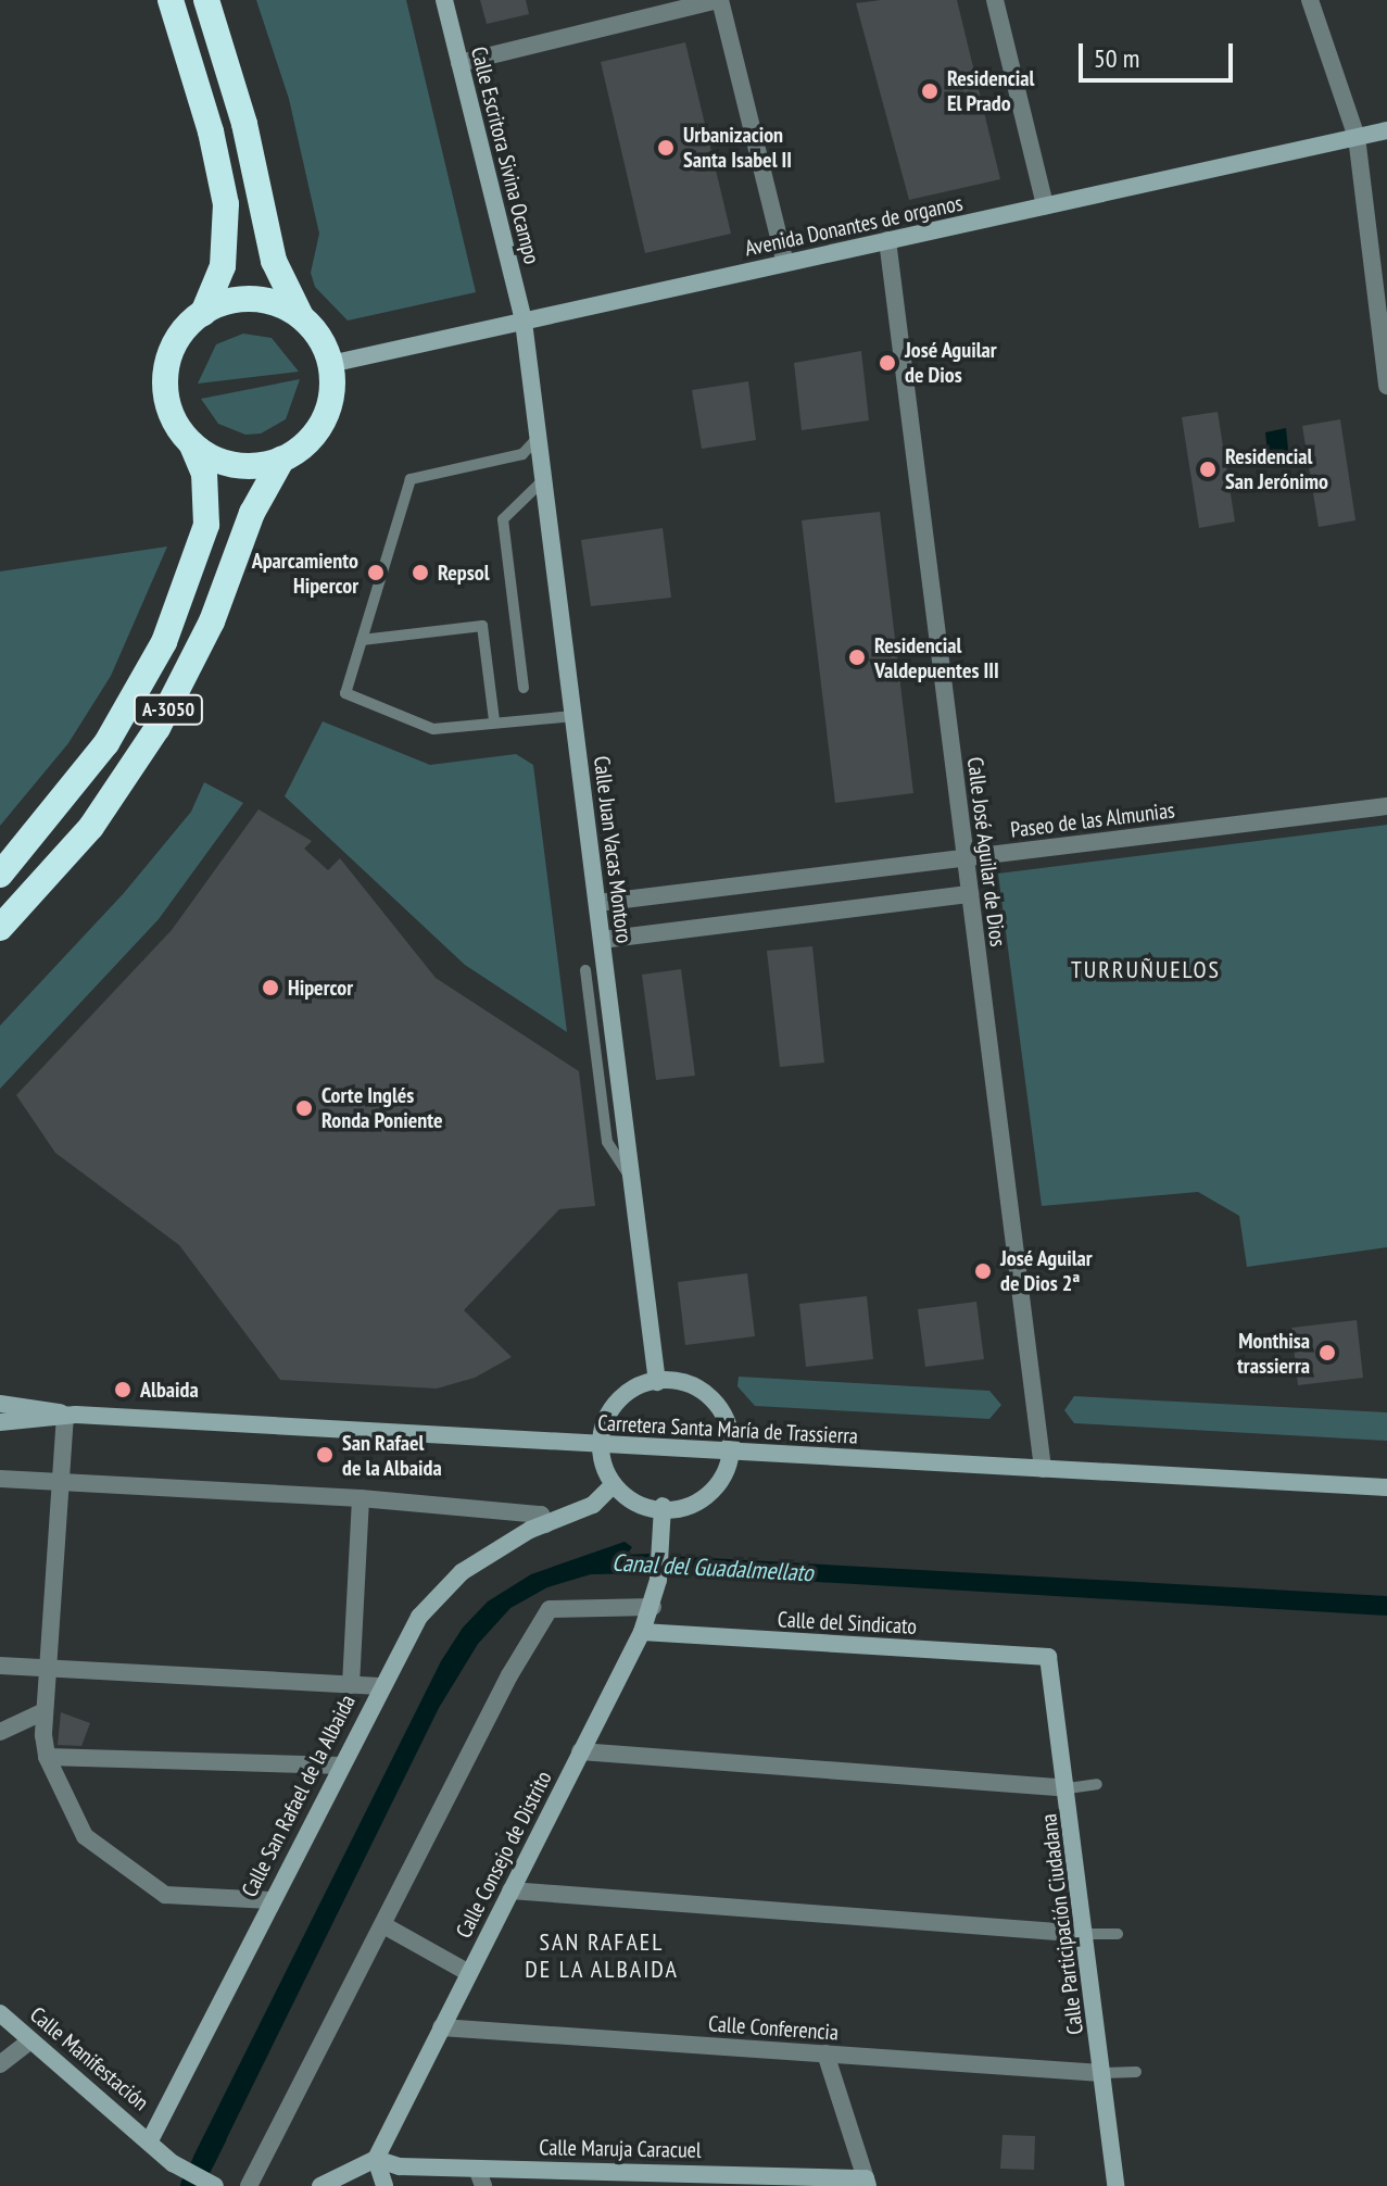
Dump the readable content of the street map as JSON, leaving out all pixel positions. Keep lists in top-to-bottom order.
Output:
{
  "streets": {
    "highway": ["A-3050"],
    "street": [
      "Calle Escritora Sivina Ocampo",
      "Avenida Donantes de organos",
      "Paseo de las Almunias",
      "Calle Juan Vacas Montoro",
      "Calle José Aguilar de Dios",
      "Carretera Santa María de Trassierra",
      "Calle del Sindicato",
      "Calle San Rafael de la Albaida",
      "Calle Consejo de Distrito",
      "Calle Participación Ciudadana",
      "Calle Conferencia",
      "Calle Manifestación",
      "Calle Maruja Caracuel"
    ]
  },
  "crossings": [
    ["Calle Escritora Sivina Ocampo", "Avenida Donantes de organos"],
    ["Calle Escritora Sivina Ocampo", "Calle Juan Vacas Montoro"],
    ["Avenida Donantes de organos", "A-3050"],
    ["Avenida Donantes de organos", "Calle Juan Vacas Montoro"],
    ["Avenida Donantes de organos", "Calle José Aguilar de Dios"],
    ["Paseo de las Almunias", "Calle Juan Vacas Montoro"],
    ["Paseo de las Almunias", "Calle José Aguilar de Dios"],
    ["Calle José Aguilar de Dios", "Carretera Santa María de Trassierra"],
    ["Calle del Sindicato", "Calle Consejo de Distrito"],
    ["Calle del Sindicato", "Calle Participación Ciudadana"],
    ["Calle San Rafael de la Albaida", "Calle Manifestación"],
    ["Calle Consejo de Distrito", "Calle Conferencia"],
    ["Calle Consejo de Distrito", "Calle Maruja Caracuel"],
    ["Calle Participación Ciudadana", "Calle Conferencia"]
  ],
  "districts": ["TURRUÑUELOS", "SAN RAFAEL DE LA ALBAIDA"],
  "water": ["Canal del Guadalmellato"],
  "places": [
    "Residencial El Prado",
    "Urbanizacion Santa Isabel II",
    "José Aguilar de Dios",
    "Residencial San Jerónimo",
    "Aparcamiento Hipercor",
    "Repsol",
    "Residencial Valdepuentes III",
    "Hipercor",
    "Corte Inglés Ronda Poniente",
    "José Aguilar de Dios 2ª",
    "Monthisa trassierra",
    "Albaida",
    "San Rafael de la Albaida"
  ],
  "scale_bar": "50 m"
}
